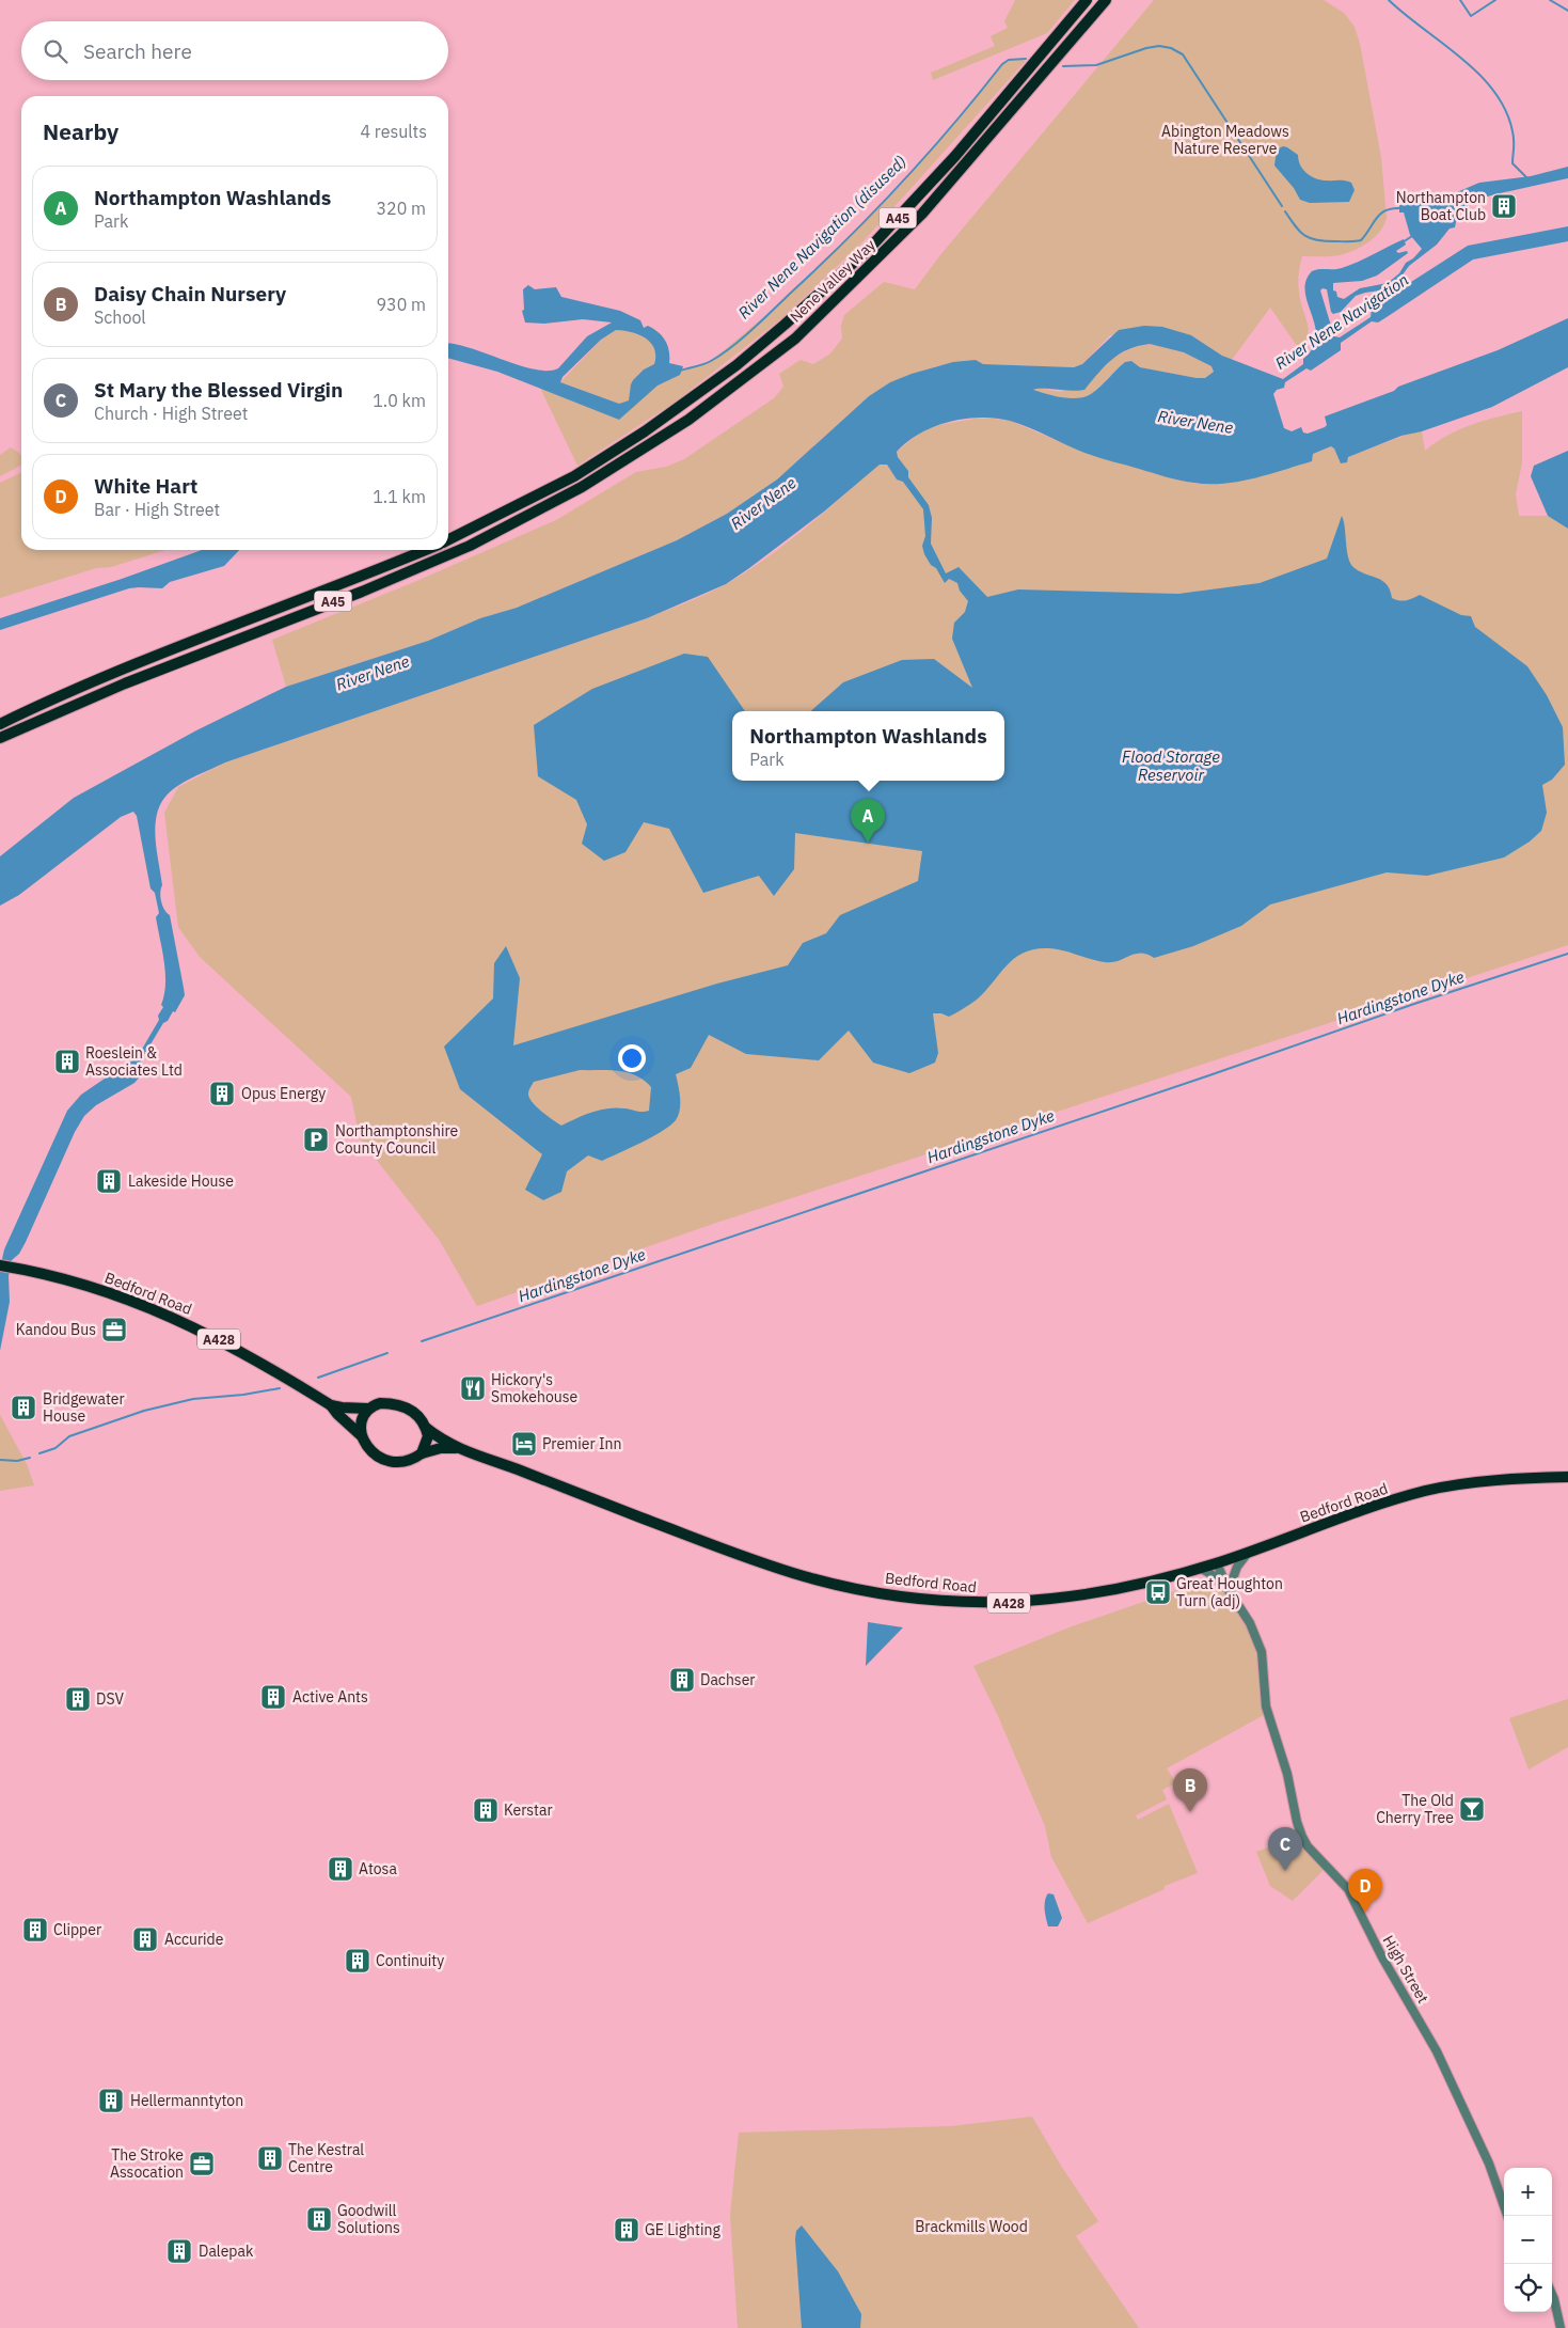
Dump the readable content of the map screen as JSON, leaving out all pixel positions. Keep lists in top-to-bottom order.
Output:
{
  "streets": {
    "highway": [
      "A45",
      "Nene Valley Way",
      "Bedford Road",
      "A428"
    ],
    "street": ["High Street"]
  },
  "crossings": [
    ["Bedford Road", "High Street"]
  ],
  "water": [
    "River Nene Navigation (disused)",
    "River Nene Navigation",
    "River Nene",
    "Flood Storage Reservoir",
    "Hardingstone Dyke"
  ],
  "parks": ["Abington Meadows Nature Reserve", "Brackmills Wood"],
  "places": {
    "building": [
      "Northampton Boat Club",
      "Roeslein & Associates Ltd",
      "Opus Energy",
      "Lakeside House",
      "Bridgewater House",
      "Dachser",
      "Active Ants",
      "DSV",
      "Kerstar",
      "Atosa",
      "Clipper",
      "Accuride",
      "Continuity",
      "Hellermanntyton",
      "The Kestral Centre",
      "Goodwill Solutions",
      "GE Lighting",
      "Dalepak"
    ],
    "parking": ["Northamptonshire County Council"],
    "office": ["Kandou Bus", "The Stroke Assocation"],
    "restaurant": ["Hickory's Smokehouse"],
    "hotel": ["Premier Inn"],
    "bus stop": ["Great Houghton Turn (adj)"],
    "bar": ["The Old Cherry Tree"]
  },
  "page": {
    "search": "Search here",
    "heading": ["Nearby", "4 results"],
    "list": [
      {
        "mark": "A",
        "name": "Northampton Washlands",
        "note": "Park",
        "value": "320 m"
      },
      {
        "mark": "B",
        "name": "Daisy Chain Nursery",
        "note": "School",
        "value": "930 m"
      },
      {
        "mark": "C",
        "name": "St Mary the Blessed Virgin",
        "note": "Church · High Street",
        "value": "1.0 km"
      },
      {
        "mark": "D",
        "name": "White Hart",
        "note": "Bar · High Street",
        "value": "1.1 km"
      }
    ],
    "popup": ["Northampton Washlands", "Park"],
    "pins": [
      "A",
      "B",
      "C",
      "D"
    ],
    "map_buttons": ["+", "−"]
  }
}
